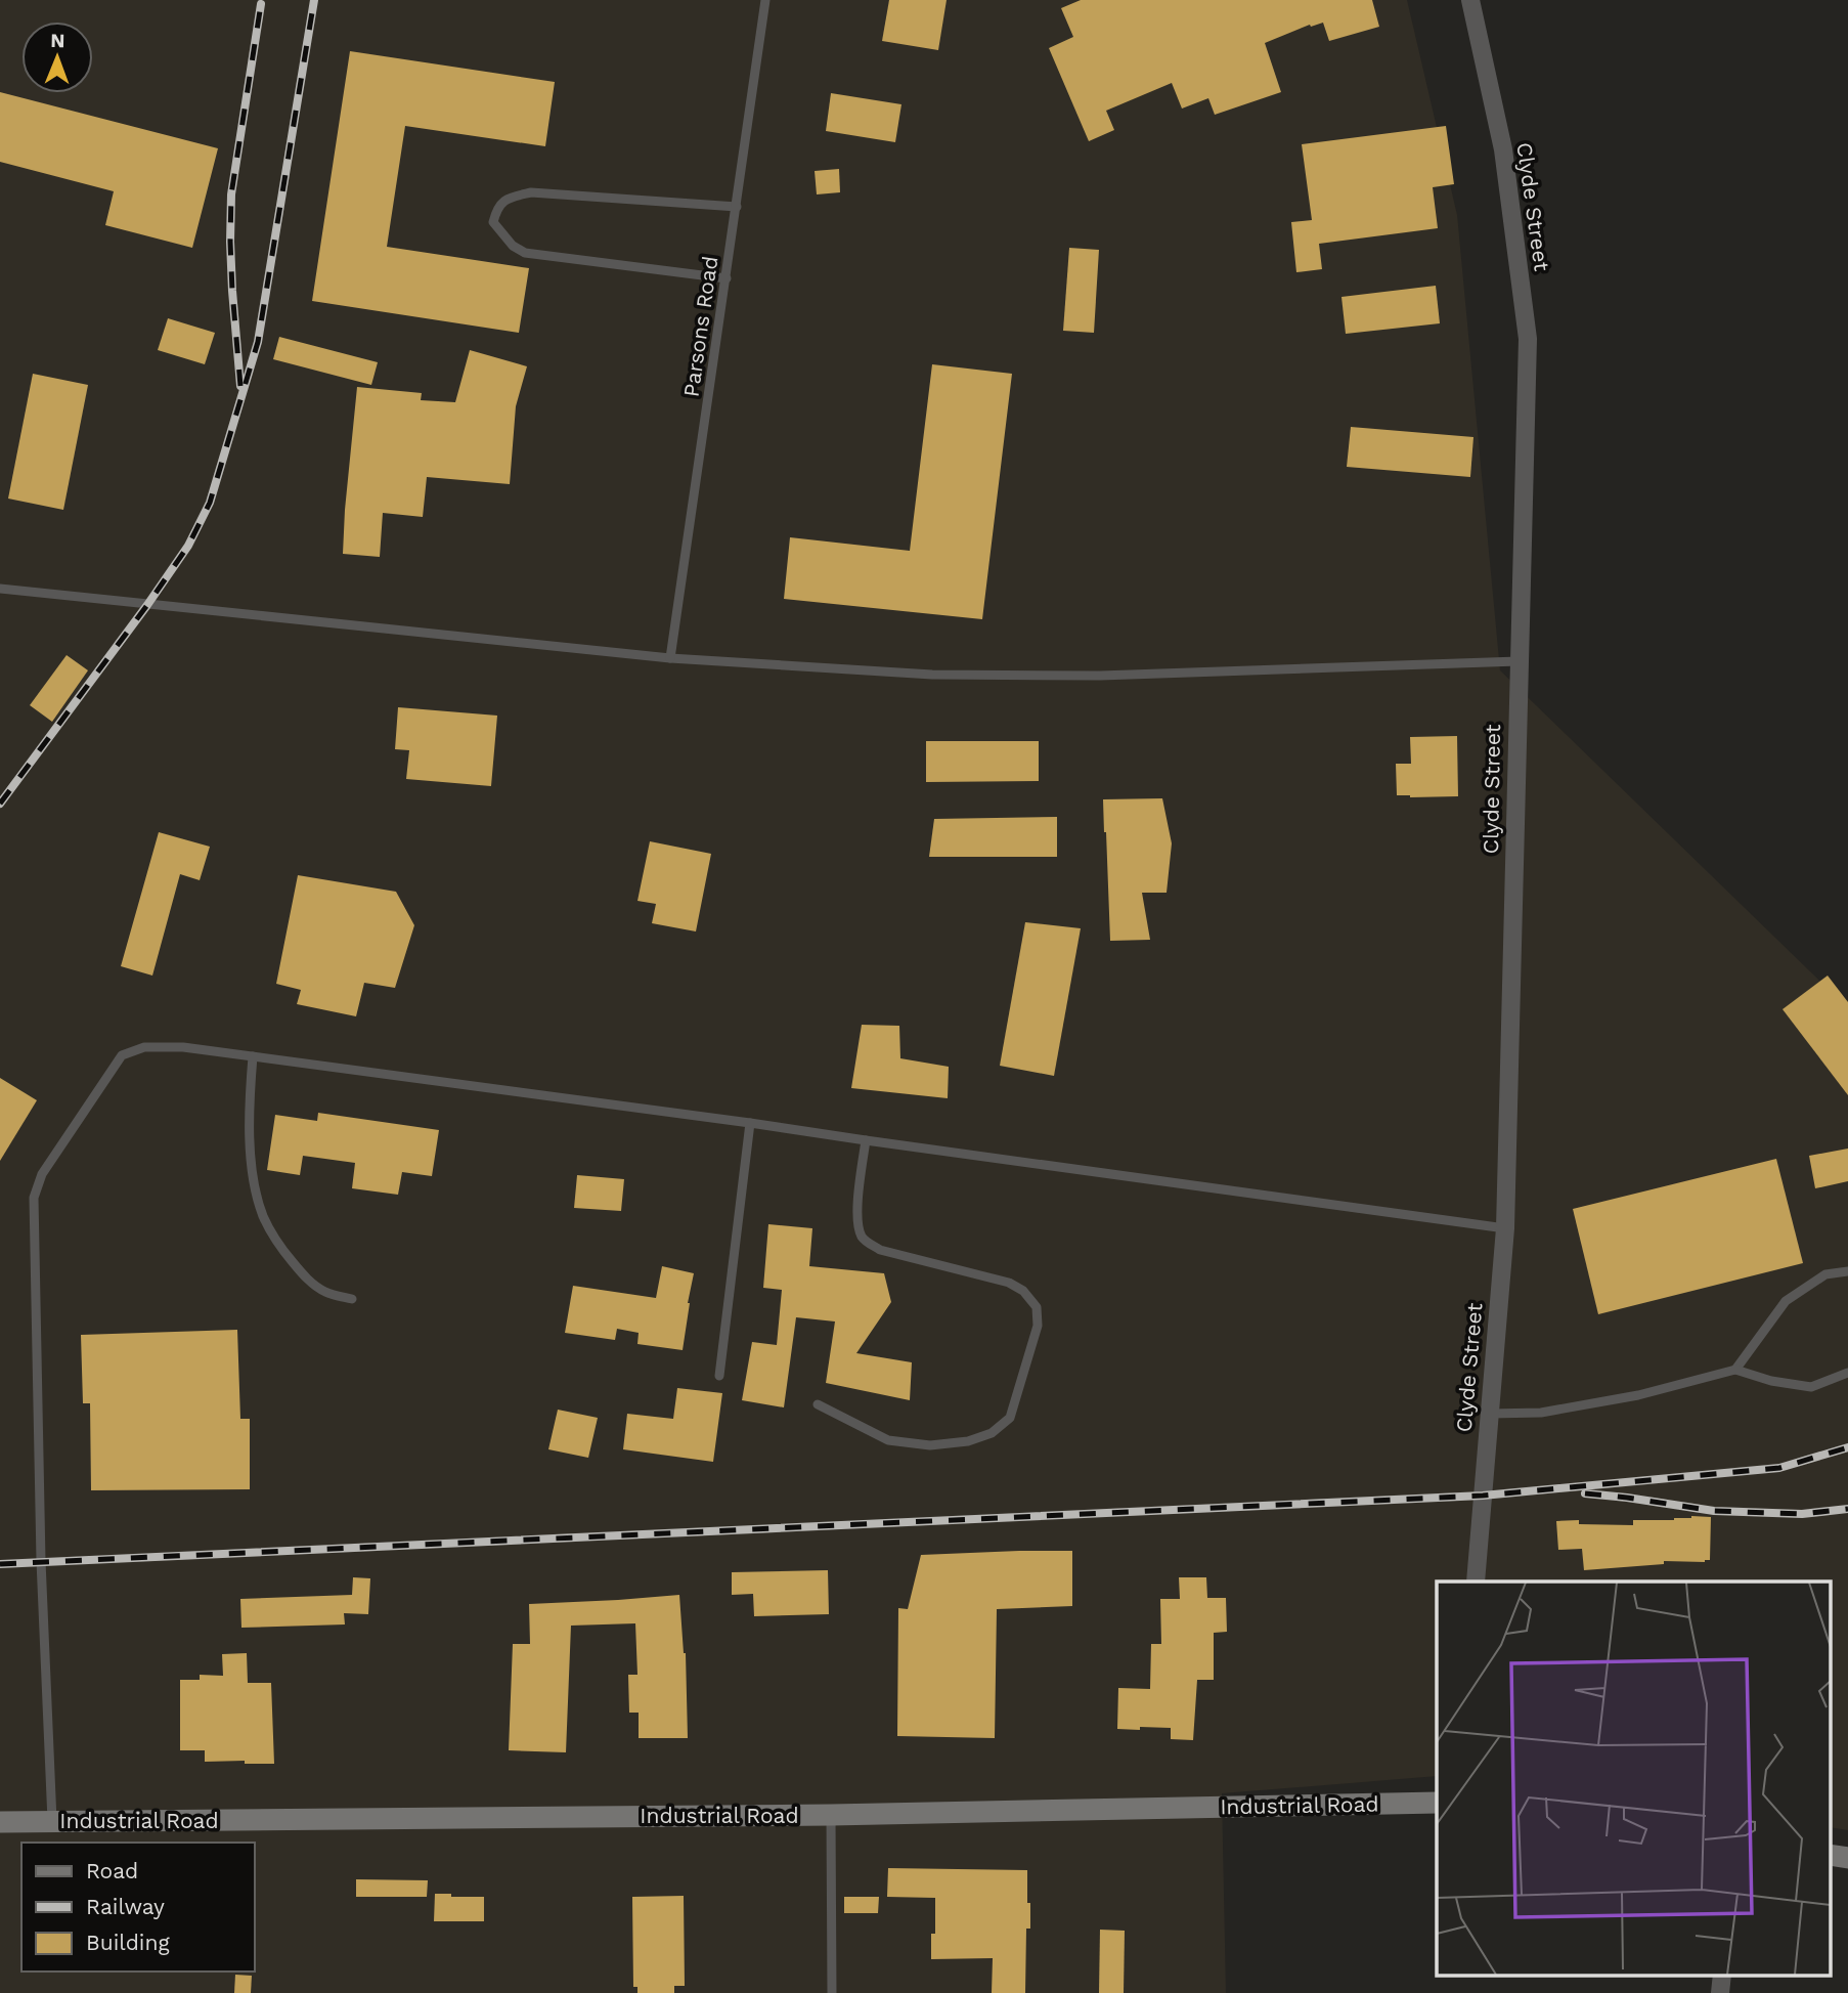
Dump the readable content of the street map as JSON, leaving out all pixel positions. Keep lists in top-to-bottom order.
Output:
{
  "streets": {
    "street": ["Clyde Street", "Industrial Road"],
    "lane": ["Parsons Road"]
  },
  "legend": ["Road", "Railway", "Building"],
  "north": "top"
}
